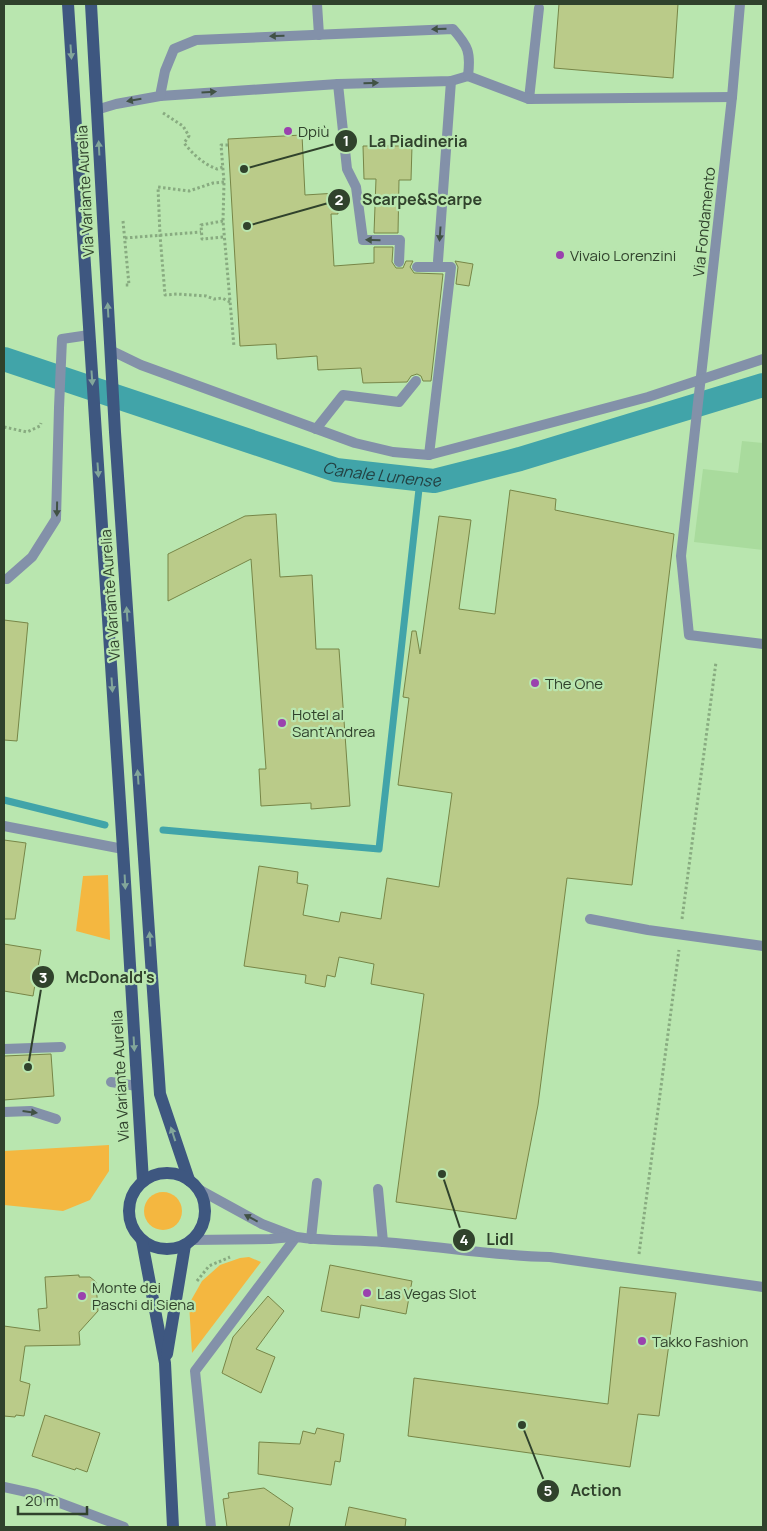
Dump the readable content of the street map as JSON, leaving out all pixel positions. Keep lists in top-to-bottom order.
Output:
{
  "streets": {
    "main road": ["Via Variante Aurelia"],
    "street": ["Via Fondamento"]
  },
  "water": ["Canale Lunense"],
  "places": [
    "Dpiù",
    "La Piadineria",
    "Scarpe&Scarpe",
    "Vivaio Lorenzini",
    "The One",
    "Hotel al Sant'Andrea",
    "McDonald's",
    "Lidl",
    "Las Vegas Slot",
    "Monte dei Paschi di Siena",
    "Takko Fashion",
    "Action"
  ],
  "scale_bar": "20 m"
}
